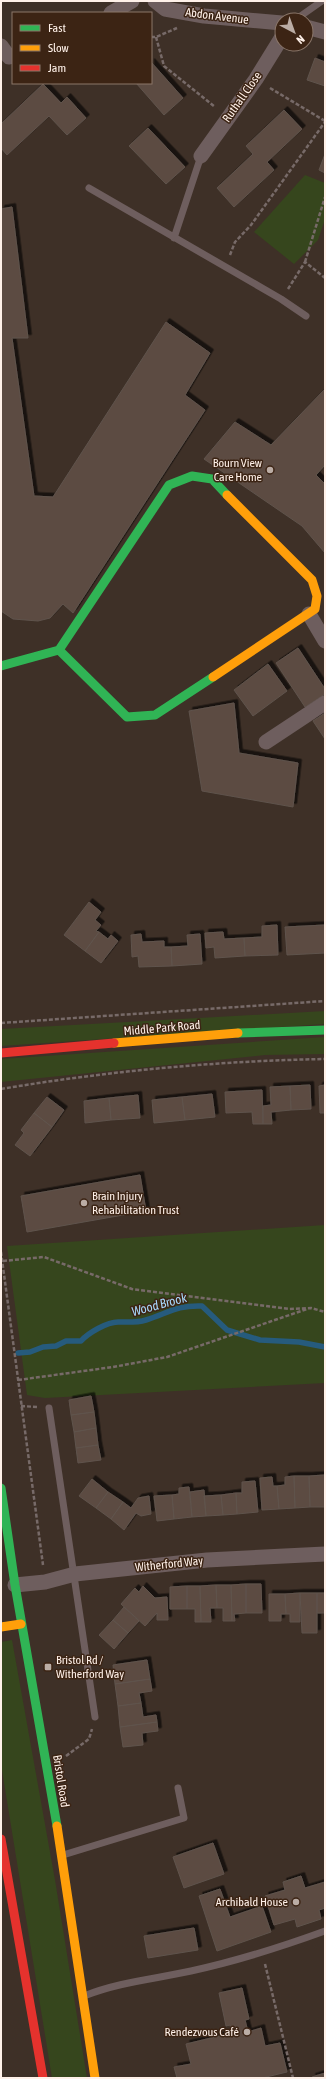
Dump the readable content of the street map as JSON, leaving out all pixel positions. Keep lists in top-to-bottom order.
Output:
{
  "streets": {
    "main road": ["Middle Park Road", "Bristol Road"],
    "street": ["Abdon Avenue", "Ruthall Close", "Witherford Way"]
  },
  "crossings": [
    ["Witherford Way", "Bristol Road"]
  ],
  "water": ["Wood Brook"],
  "places": {
    "other": [
      "Bourn View Care Home",
      "Brain Injury Rehabilitation Trust",
      "Archibald House",
      "Rendezvous Café"
    ],
    "transit": ["Bristol Rd / Witherford Way"]
  },
  "legend": ["Fast", "Slow", "Jam"],
  "north": "bottom right"
}
